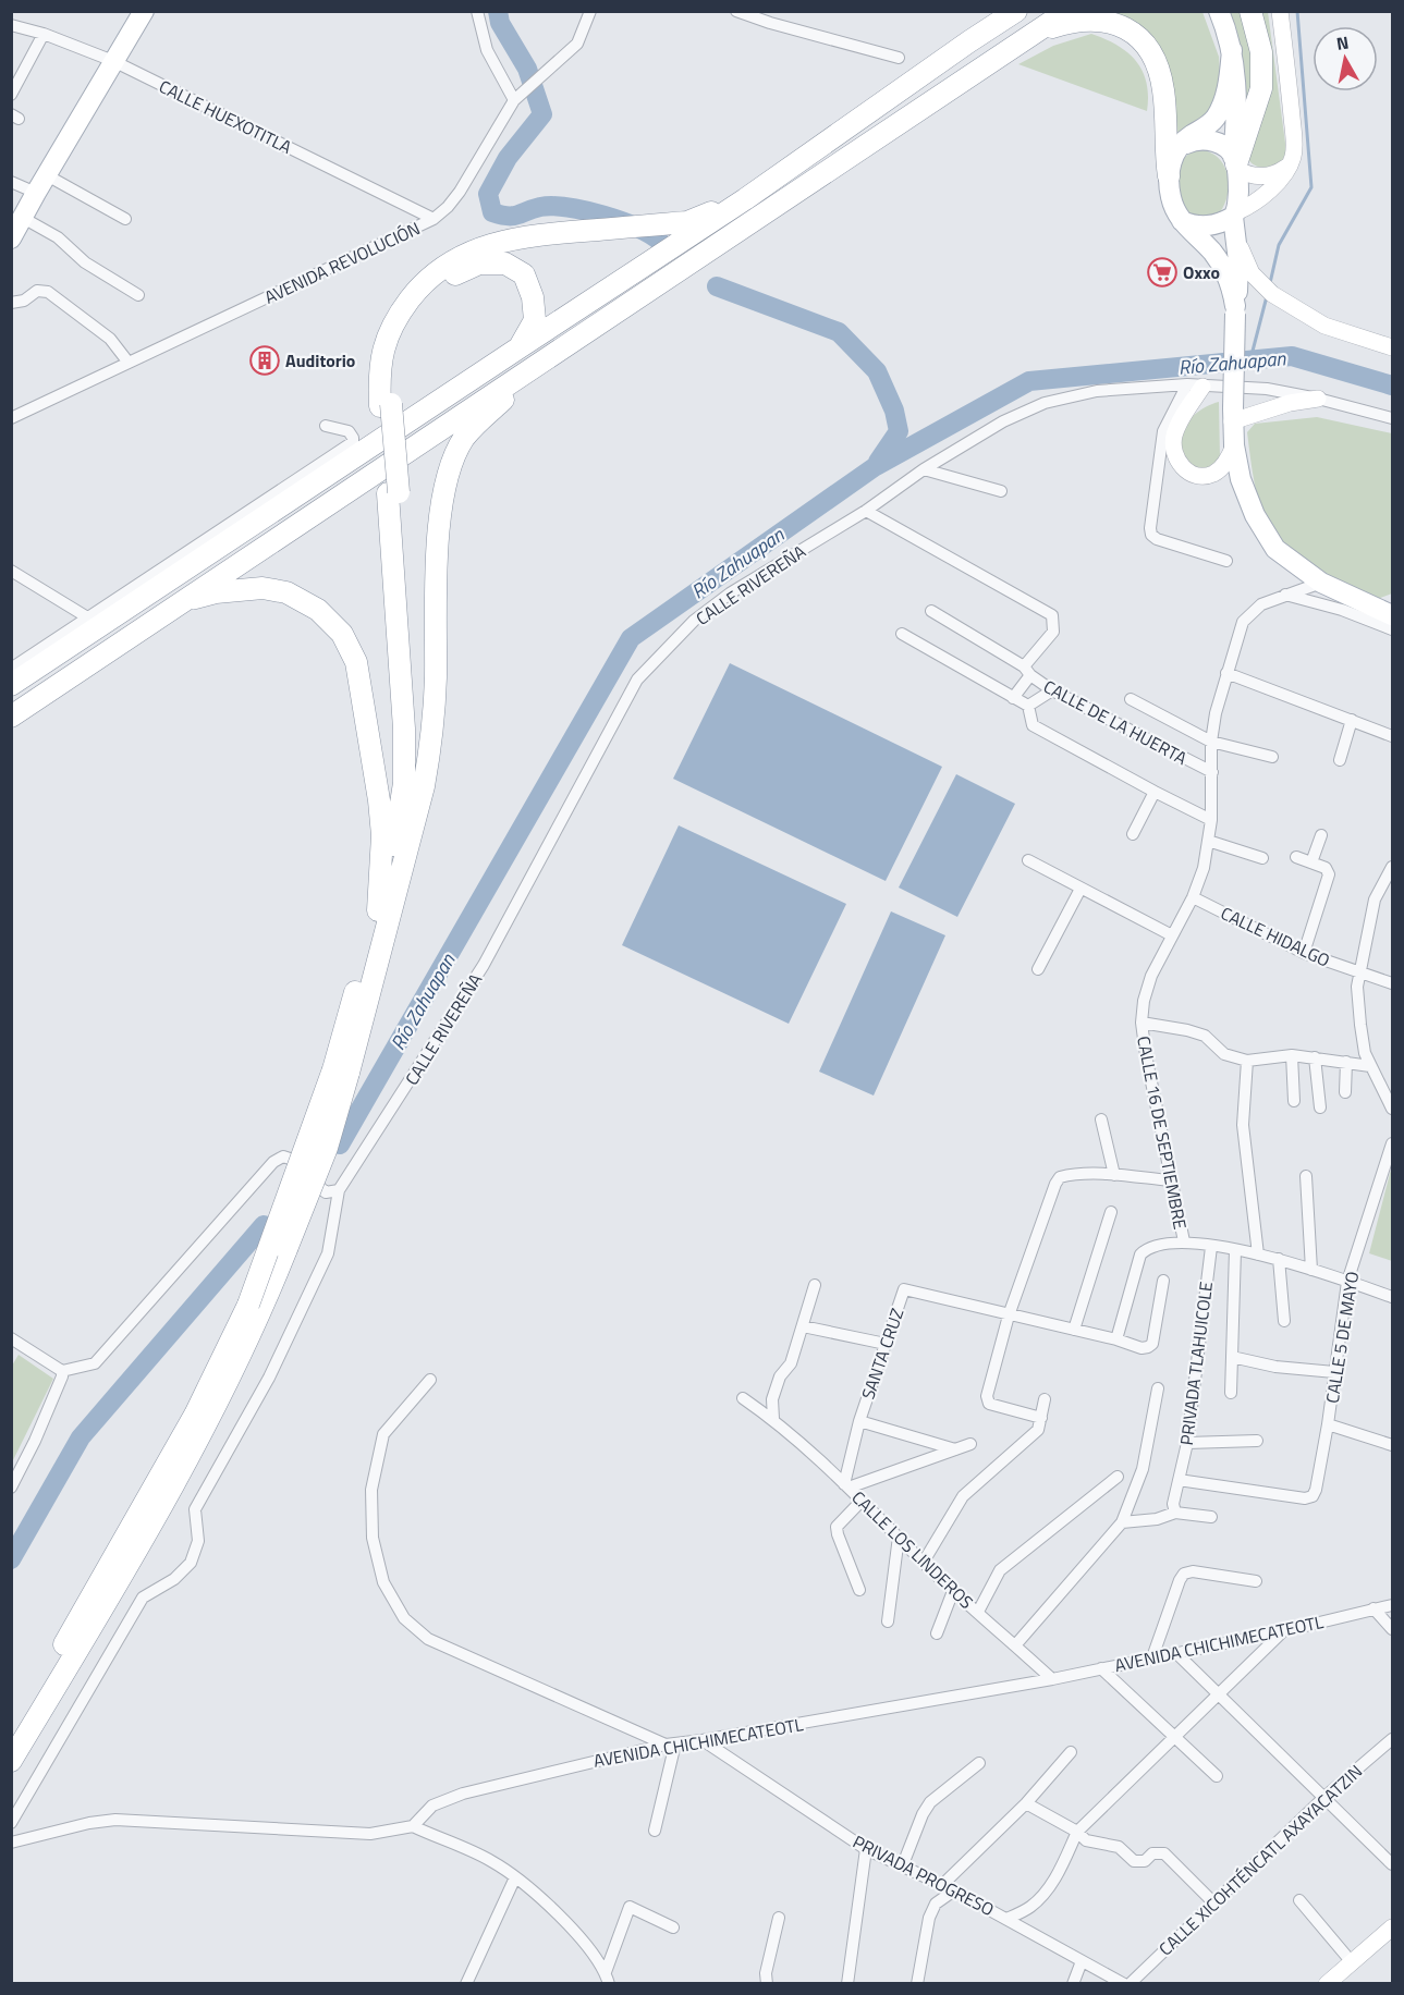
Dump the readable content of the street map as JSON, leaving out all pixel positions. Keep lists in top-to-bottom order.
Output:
{
  "streets": {
    "street": [
      "CALLE HUEXOTITLA",
      "AVENIDA REVOLUCIÓN",
      "CALLE RIVEREÑA",
      "CALLE DE LA HUERTA",
      "CALLE HIDALGO",
      "CALLE 16 DE SEPTIEMBRE",
      "CALLE 5 DE MAYO",
      "SANTA CRUZ",
      "PRIVADA TLAHUICOLE",
      "CALLE LOS LINDEROS",
      "AVENIDA CHICHIMECATEOTL",
      "CALLE XICOHTÉNCATL AXAYACATZIN",
      "PRIVADA PROGRESO"
    ]
  },
  "crossings": [
    ["CALLE HUEXOTITLA", "AVENIDA REVOLUCIÓN"],
    ["CALLE DE LA HUERTA", "CALLE 16 DE SEPTIEMBRE"],
    ["CALLE HIDALGO", "CALLE 16 DE SEPTIEMBRE"],
    ["CALLE 5 DE MAYO", "PRIVADA TLAHUICOLE"],
    ["SANTA CRUZ", "CALLE LOS LINDEROS"],
    ["CALLE LOS LINDEROS", "AVENIDA CHICHIMECATEOTL"],
    ["AVENIDA CHICHIMECATEOTL", "PRIVADA PROGRESO"]
  ],
  "water": ["Río Zahuapan"],
  "places": {
    "supermarket": ["Oxxo"],
    "building": ["Auditorio"]
  },
  "north": "top"
}
